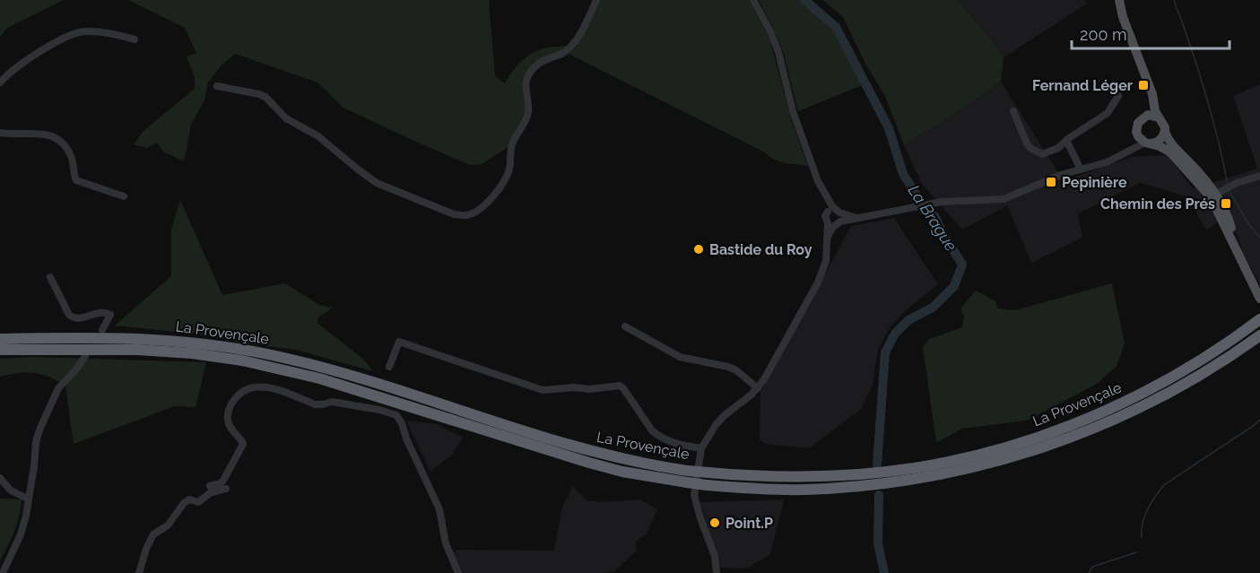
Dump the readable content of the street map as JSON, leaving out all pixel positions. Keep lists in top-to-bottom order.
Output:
{
  "streets": {
    "highway": ["La Provençale"]
  },
  "water": ["La Brague"],
  "places": {
    "transit": ["Fernand Léger", "Pepinière", "Chemin des Prés"],
    "other": ["Bastide du Roy", "Point.P"]
  },
  "scale_bar": "200 m"
}
